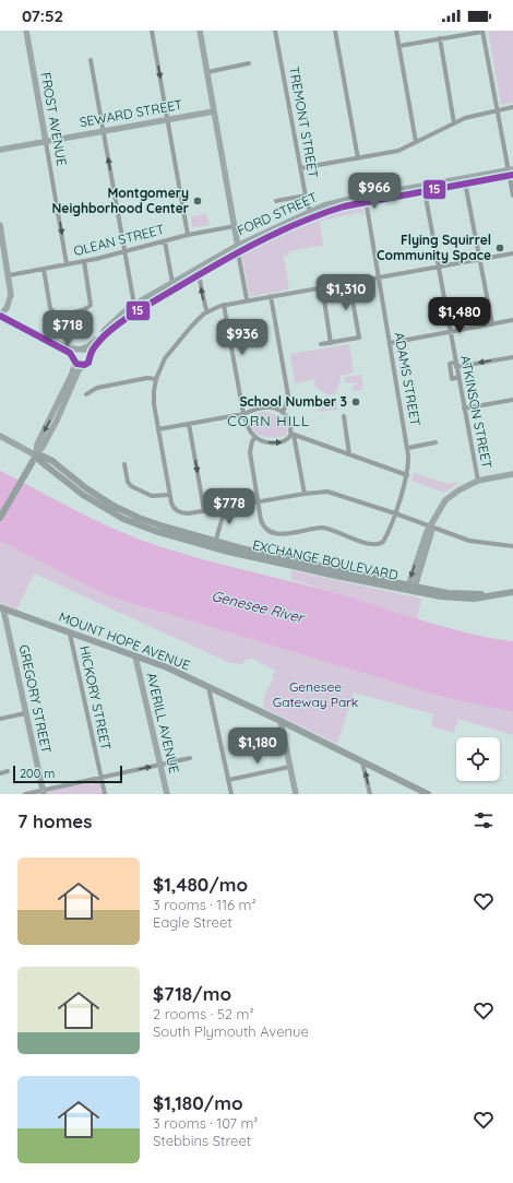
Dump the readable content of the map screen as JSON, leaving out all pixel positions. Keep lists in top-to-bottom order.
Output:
{
  "streets": {
    "main road": [
      "SEWARD STREET",
      "FROST AVENUE",
      "FORD STREET",
      "EXCHANGE BOULEVARD",
      "MOUNT HOPE AVENUE",
      "GREGORY STREET",
      "AVERILL AVENUE"
    ],
    "street": [
      "TREMONT STREET",
      "OLEAN STREET",
      "ADAMS STREET",
      "ATKINSON STREET",
      "HICKORY STREET"
    ]
  },
  "crossings": [
    ["SEWARD STREET", "FROST AVENUE"],
    ["FROST AVENUE", "OLEAN STREET"],
    ["TREMONT STREET", "FORD STREET"],
    ["FORD STREET", "ADAMS STREET"],
    ["FORD STREET", "ATKINSON STREET"],
    ["FORD STREET", "EXCHANGE BOULEVARD"],
    ["MOUNT HOPE AVENUE", "HICKORY STREET"],
    ["MOUNT HOPE AVENUE", "GREGORY STREET"],
    ["MOUNT HOPE AVENUE", "AVERILL AVENUE"]
  ],
  "one_way": ["FROST AVENUE"],
  "districts": ["CORN HILL"],
  "water": ["Genesee River"],
  "parks": ["Genesee Gateway Park"],
  "places": ["Montgomery Neighborhood Center", "Flying Squirrel Community Space", "School Number 3"],
  "lines": ["transit line 15"],
  "scale_bar": "200 m",
  "page": {
    "status": "07:52",
    "price": [
      "$966",
      "$1,310",
      "$1,480",
      "$718",
      "$936",
      "$778",
      "$1,180"
    ],
    "scale": "200 m",
    "heading": "7 homes",
    "list": [
      {
        "name": "$1,480/mo",
        "note": "3 rooms · 116 m² · Eagle Street"
      },
      {
        "name": "$718/mo",
        "note": "2 rooms · 52 m² · South Plymouth Avenue"
      },
      {
        "name": "$1,180/mo",
        "note": "3 rooms · 107 m² · Stebbins Street"
      }
    ]
  }
}
